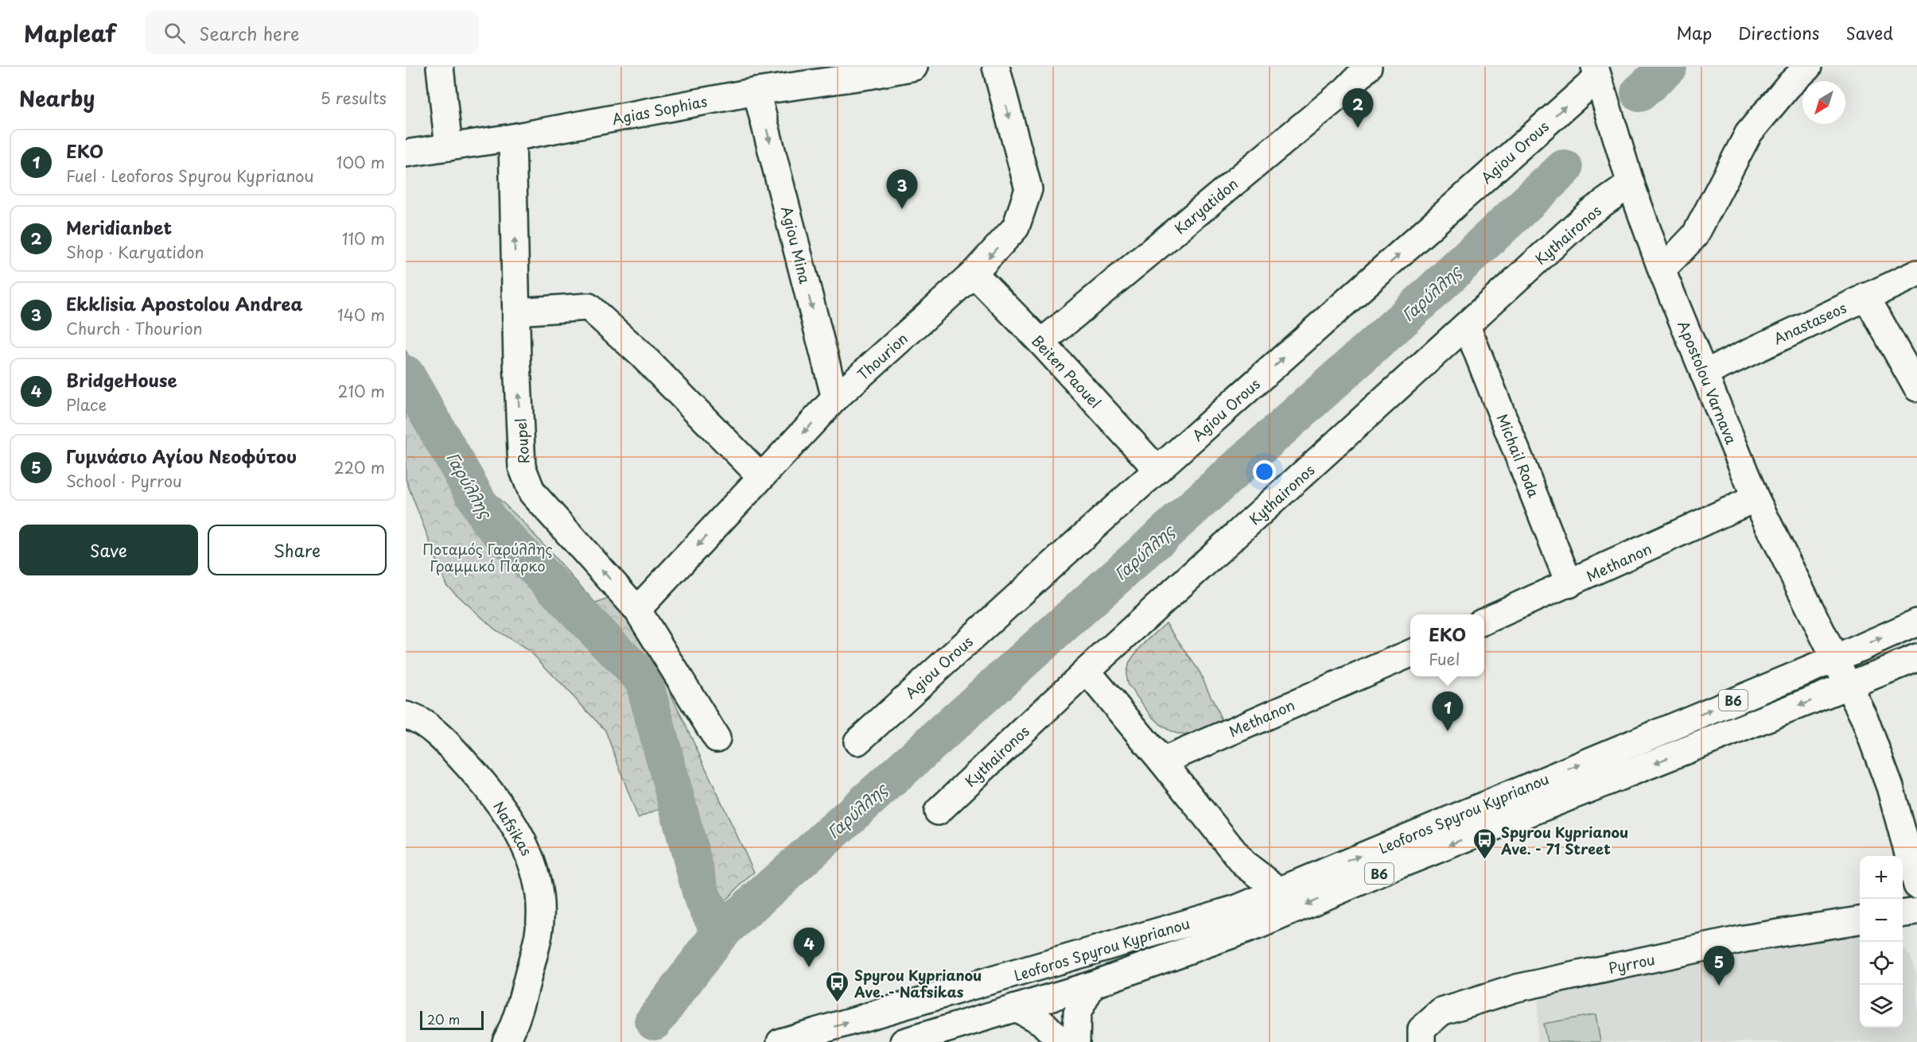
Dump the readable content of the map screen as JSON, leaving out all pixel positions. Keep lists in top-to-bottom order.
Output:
{
  "streets": {
    "street": [
      "Agias Sophias",
      "Agiou Orous",
      "Karyatidon",
      "Kythaironos",
      "Agiou Mina",
      "Anastaseos",
      "Thourion",
      "Beiten Paouel",
      "Apostolou Varnava",
      "Roupel",
      "Michail Roda",
      "Methanon",
      "B6",
      "Leoforos Spyrou Kyprianou",
      "Nafsikas",
      "Pyrrou"
    ]
  },
  "crossings": [
    ["Agias Sophias", "Agiou Mina"],
    ["Agias Sophias", "Roupel"],
    ["Agiou Orous", "Beiten Paouel"],
    ["Agiou Orous", "Apostolou Varnava"],
    ["Karyatidon", "Beiten Paouel"],
    ["Kythaironos", "Apostolou Varnava"],
    ["Kythaironos", "Michail Roda"],
    ["Agiou Mina", "Thourion"],
    ["Anastaseos", "Apostolou Varnava"],
    ["Thourion", "Beiten Paouel"],
    ["Thourion", "Roupel"],
    ["Apostolou Varnava", "Methanon"],
    ["Apostolou Varnava", "Leoforos Spyrou Kyprianou"],
    ["Michail Roda", "Methanon"]
  ],
  "one_way": [
    "Agiou Orous",
    "Agiou Mina",
    "Thourion",
    "Roupel"
  ],
  "water": ["Γαρύλλης"],
  "parks": ["Ποταμός Γαρύλλης Γραμμικό Πάρκο"],
  "places": {
    "bus stop": ["Spyrou Kyprianou Ave. - 71 Street", "Spyrou Kyprianou Ave. - Nafsikas"]
  },
  "scale_bar": "20 m",
  "north": "bottom left",
  "page": {
    "header": "Mapleaf",
    "search": "Search here",
    "nav": ["Map", "Directions", "Saved"],
    "heading": ["Nearby", "5 results"],
    "pins": [
      "2",
      "3",
      "1",
      "4",
      "5"
    ],
    "list": [
      {
        "mark": "1",
        "name": "EKO",
        "note": "Fuel · Leoforos Spyrou Kyprianou",
        "value": "100 m"
      },
      {
        "mark": "2",
        "name": "Meridianbet",
        "note": "Shop · Karyatidon",
        "value": "110 m"
      },
      {
        "mark": "3",
        "name": "Ekklisia Apostolou Andrea",
        "note": "Church · Thourion",
        "value": "140 m"
      },
      {
        "mark": "4",
        "name": "BridgeHouse",
        "note": "Place",
        "value": "210 m"
      },
      {
        "mark": "5",
        "name": "Γυμνάσιο Αγίου Νεοφύτου",
        "note": "School · Pyrrou",
        "value": "220 m"
      }
    ],
    "buttons": ["Save", "Share"],
    "popup": ["EKO", "Fuel"],
    "map_buttons": ["+", "−"],
    "scale": "20 m"
  }
}
